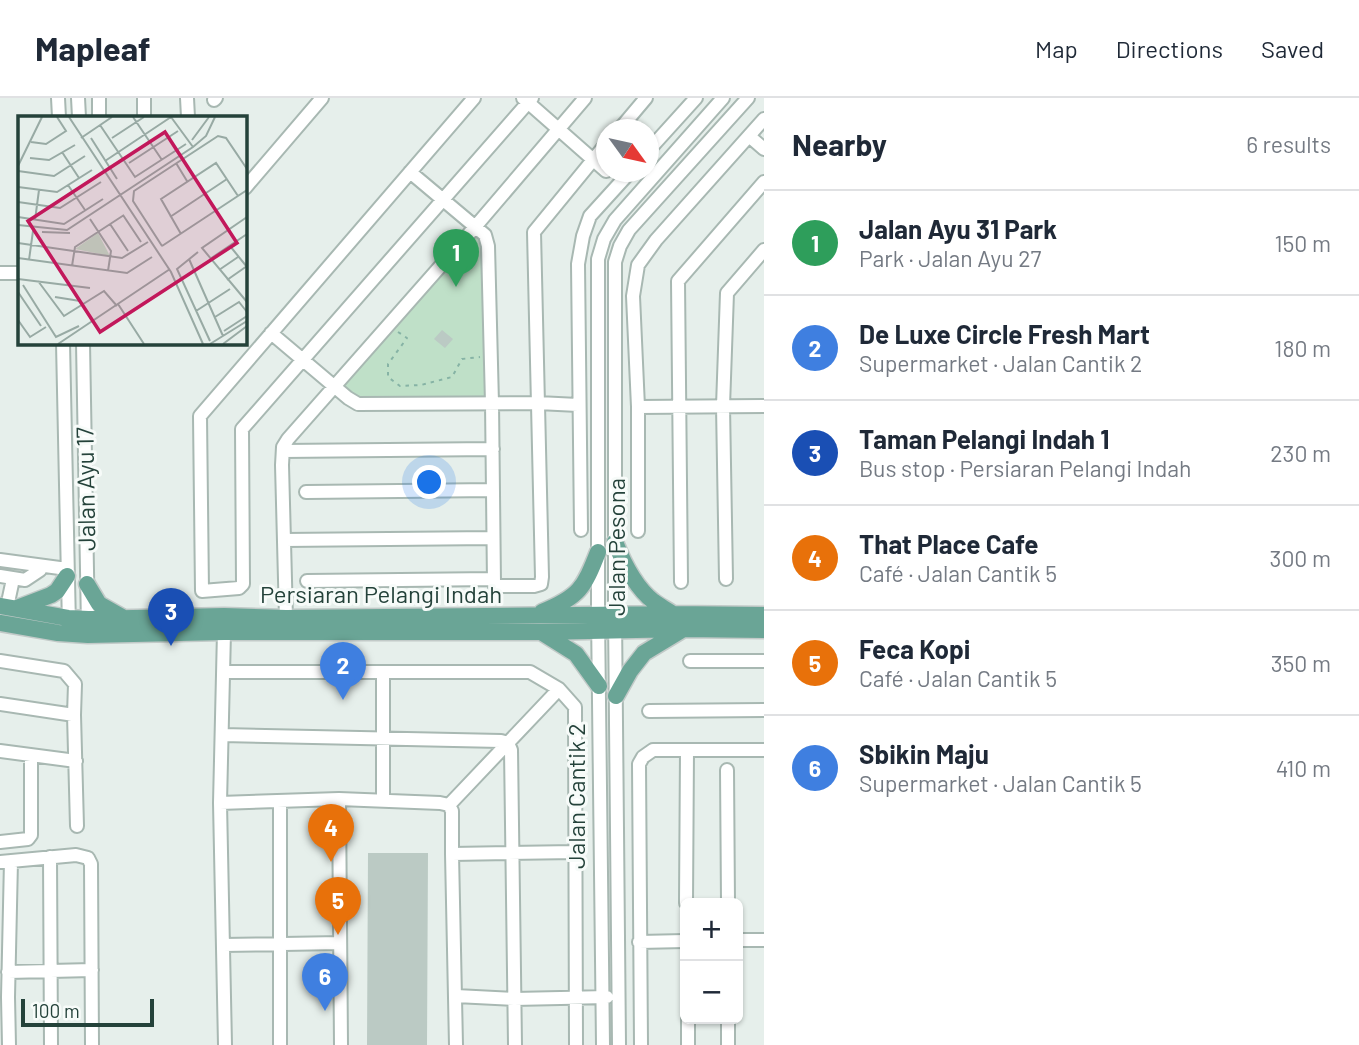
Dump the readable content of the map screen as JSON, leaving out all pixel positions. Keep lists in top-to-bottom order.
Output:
{
  "streets": {
    "main road": ["Persiaran Pelangi Indah"],
    "street": ["Jalan Ayu 17", "Jalan Pesona", "Jalan Cantik 2"]
  },
  "crossings": [
    ["Jalan Ayu 17", "Persiaran Pelangi Indah"],
    ["Jalan Pesona", "Persiaran Pelangi Indah"]
  ],
  "scale_bar": "100 m",
  "north": "bottom right",
  "page": {
    "header": "Mapleaf",
    "nav": ["Map", "Directions", "Saved"],
    "heading": ["Nearby", "6 results"],
    "list": [
      {
        "mark": "1",
        "name": "Jalan Ayu 31 Park",
        "note": "Park · Jalan Ayu 27",
        "value": "150 m"
      },
      {
        "mark": "2",
        "name": "De Luxe Circle Fresh Mart",
        "note": "Supermarket · Jalan Cantik 2",
        "value": "180 m"
      },
      {
        "mark": "3",
        "name": "Taman Pelangi Indah 1",
        "note": "Bus stop · Persiaran Pelangi Indah",
        "value": "230 m"
      },
      {
        "mark": "4",
        "name": "That Place Cafe",
        "note": "Café · Jalan Cantik 5",
        "value": "300 m"
      },
      {
        "mark": "5",
        "name": "Feca Kopi",
        "note": "Café · Jalan Cantik 5",
        "value": "350 m"
      },
      {
        "mark": "6",
        "name": "Sbikin Maju",
        "note": "Supermarket · Jalan Cantik 5",
        "value": "410 m"
      }
    ],
    "pins": [
      "1",
      "3",
      "2",
      "4",
      "5",
      "6"
    ],
    "map_buttons": ["+", "−"],
    "scale": "100 m"
  }
}
